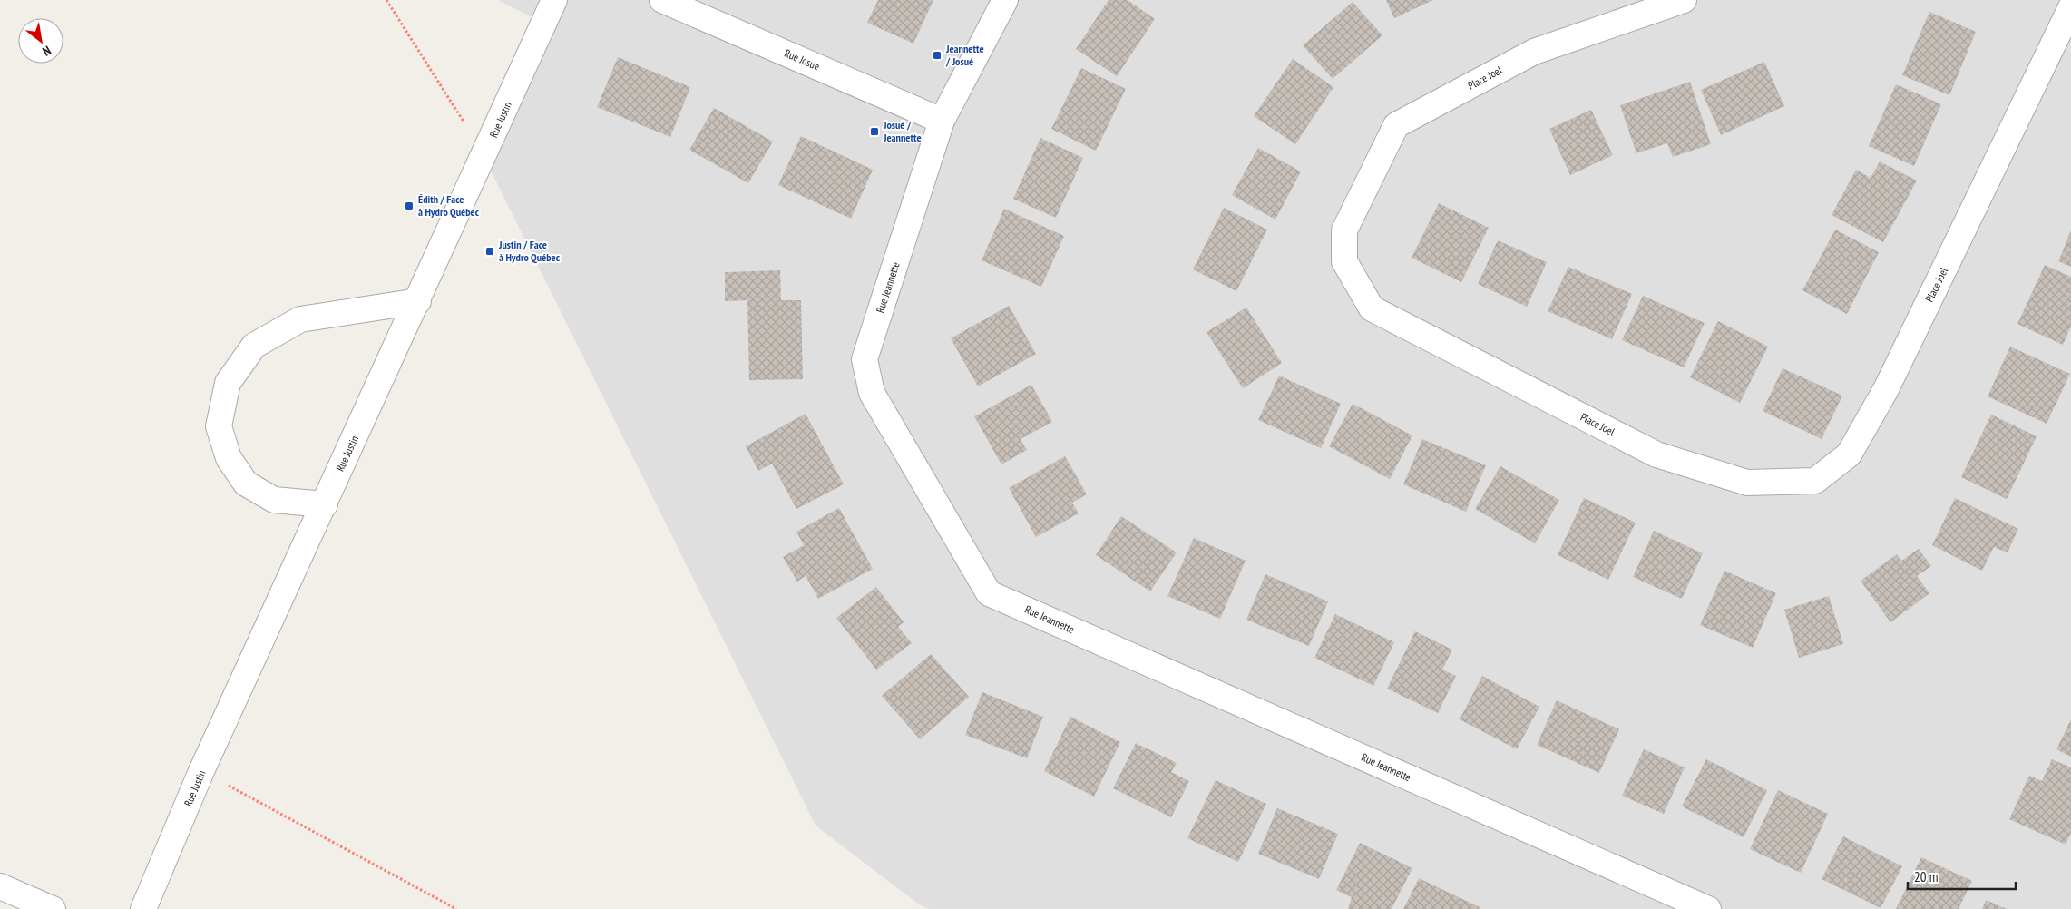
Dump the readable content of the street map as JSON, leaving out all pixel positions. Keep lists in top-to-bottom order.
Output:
{
  "streets": {
    "street": [
      "Rue Josue",
      "Place Joel",
      "Rue Justin",
      "Rue Jeannette"
    ]
  },
  "crossings": [
    ["Rue Josue", "Rue Jeannette"]
  ],
  "places": {
    "transit": [
      "Jeannette / Josué",
      "Josué / Jeannette",
      "Édith / Face à Hydro Québec",
      "Justin / Face à Hydro Québec"
    ]
  },
  "scale_bar": "20 m",
  "north": "bottom right"
}
